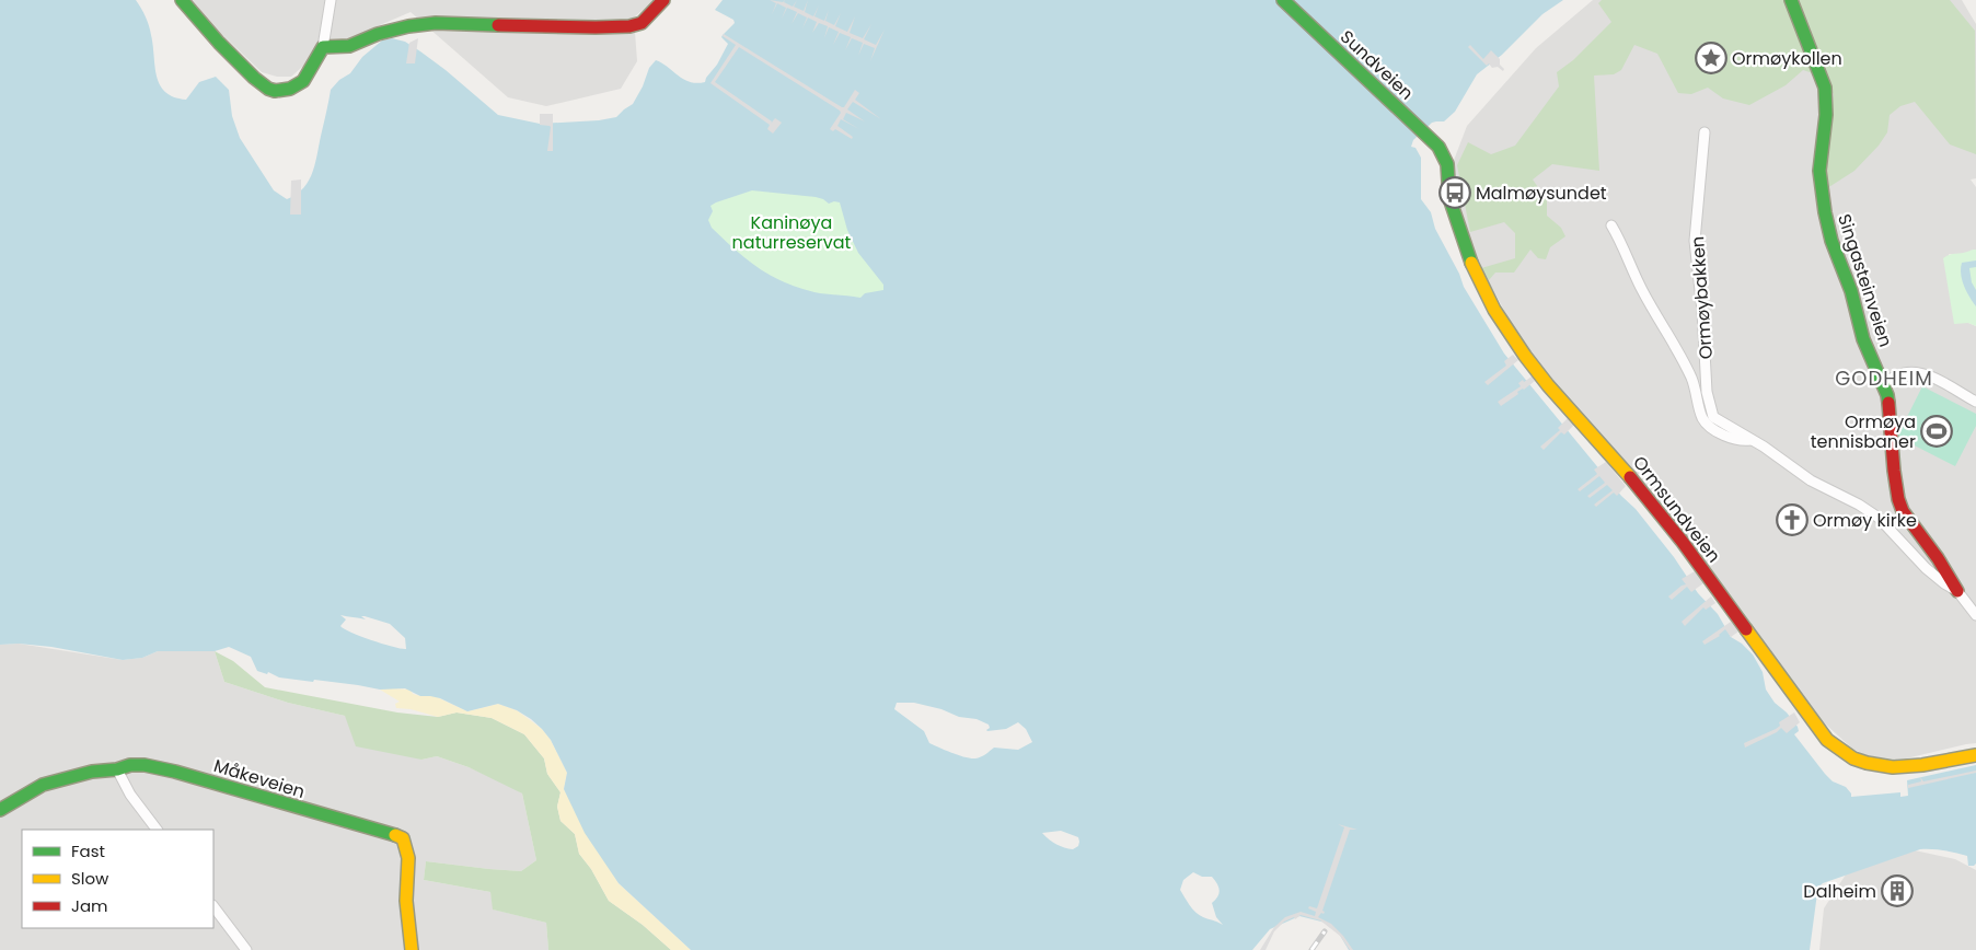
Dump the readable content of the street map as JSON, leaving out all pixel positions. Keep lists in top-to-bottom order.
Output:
{
  "streets": {
    "street": [
      "Sundveien",
      "Singasteinveien",
      "Ormøybakken",
      "Ormsundveien",
      "Måkeveien"
    ]
  },
  "crossings": [
    ["Sundveien", "Ormsundveien"],
    ["Singasteinveien", "Ormøybakken"]
  ],
  "districts": ["GODHEIM"],
  "parks": ["Kaninøya naturreservat"],
  "places": {
    "place": ["Ormøykollen"],
    "bus stop": ["Malmøysundet"],
    "sports": ["Ormøya tennisbaner"],
    "church": ["Ormøy kirke"],
    "building": ["Dalheim"]
  },
  "legend": ["Fast", "Slow", "Jam"]
}
